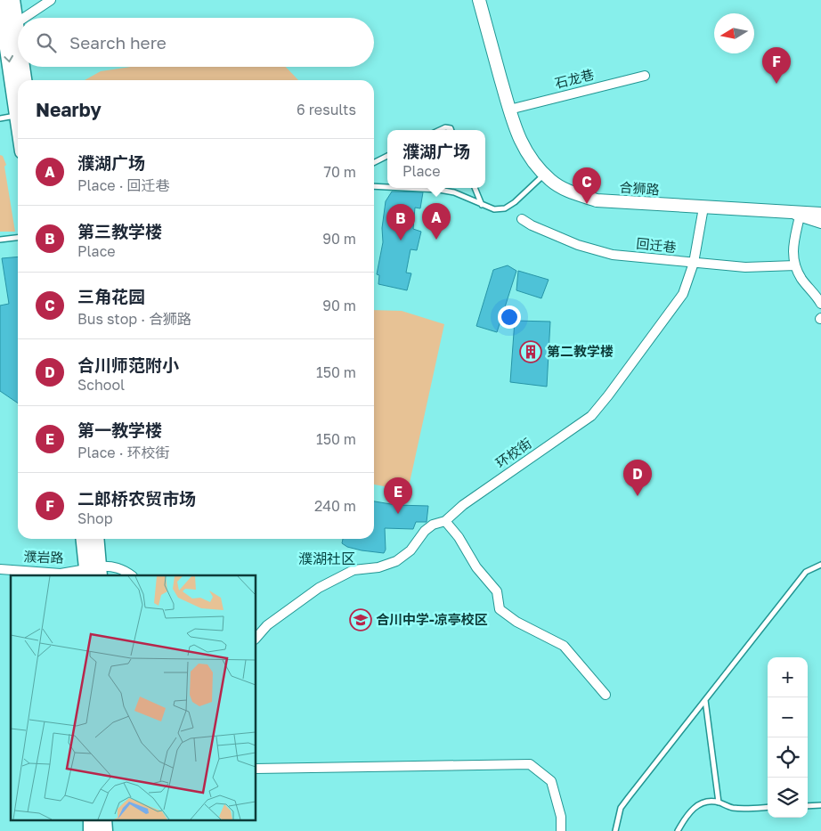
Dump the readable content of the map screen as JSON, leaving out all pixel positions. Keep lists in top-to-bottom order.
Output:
{
  "streets": {
    "main road": ["合狮路"],
    "street": [
      "石龙巷",
      "回迁巷",
      "环校街",
      "濮岩路"
    ]
  },
  "crossings": [
    ["石龙巷", "合狮路"],
    ["合狮路", "环校街"],
    ["回迁巷", "环校街"]
  ],
  "districts": ["濮湖社区"],
  "places": {
    "building": ["第二教学楼"],
    "school or university": ["合川中学-凉亭校区"]
  },
  "north": "left",
  "page": {
    "search": "Search here",
    "pins": [
      "F",
      "C",
      "A",
      "B",
      "D",
      "E"
    ],
    "heading": ["Nearby", "6 results"],
    "popup": ["濮湖广场", "Place"],
    "list": [
      {
        "mark": "A",
        "name": "濮湖广场",
        "note": "Place · 回迁巷",
        "value": "70 m"
      },
      {
        "mark": "B",
        "name": "第三教学楼",
        "note": "Place",
        "value": "90 m"
      },
      {
        "mark": "C",
        "name": "三角花园",
        "note": "Bus stop · 合狮路",
        "value": "90 m"
      },
      {
        "mark": "D",
        "name": "合川师范附小",
        "note": "School",
        "value": "150 m"
      },
      {
        "mark": "E",
        "name": "第一教学楼",
        "note": "Place · 环校街",
        "value": "150 m"
      },
      {
        "mark": "F",
        "name": "二郎桥农贸市场",
        "note": "Shop",
        "value": "240 m"
      }
    ],
    "map_buttons": ["+", "−"]
  }
}
